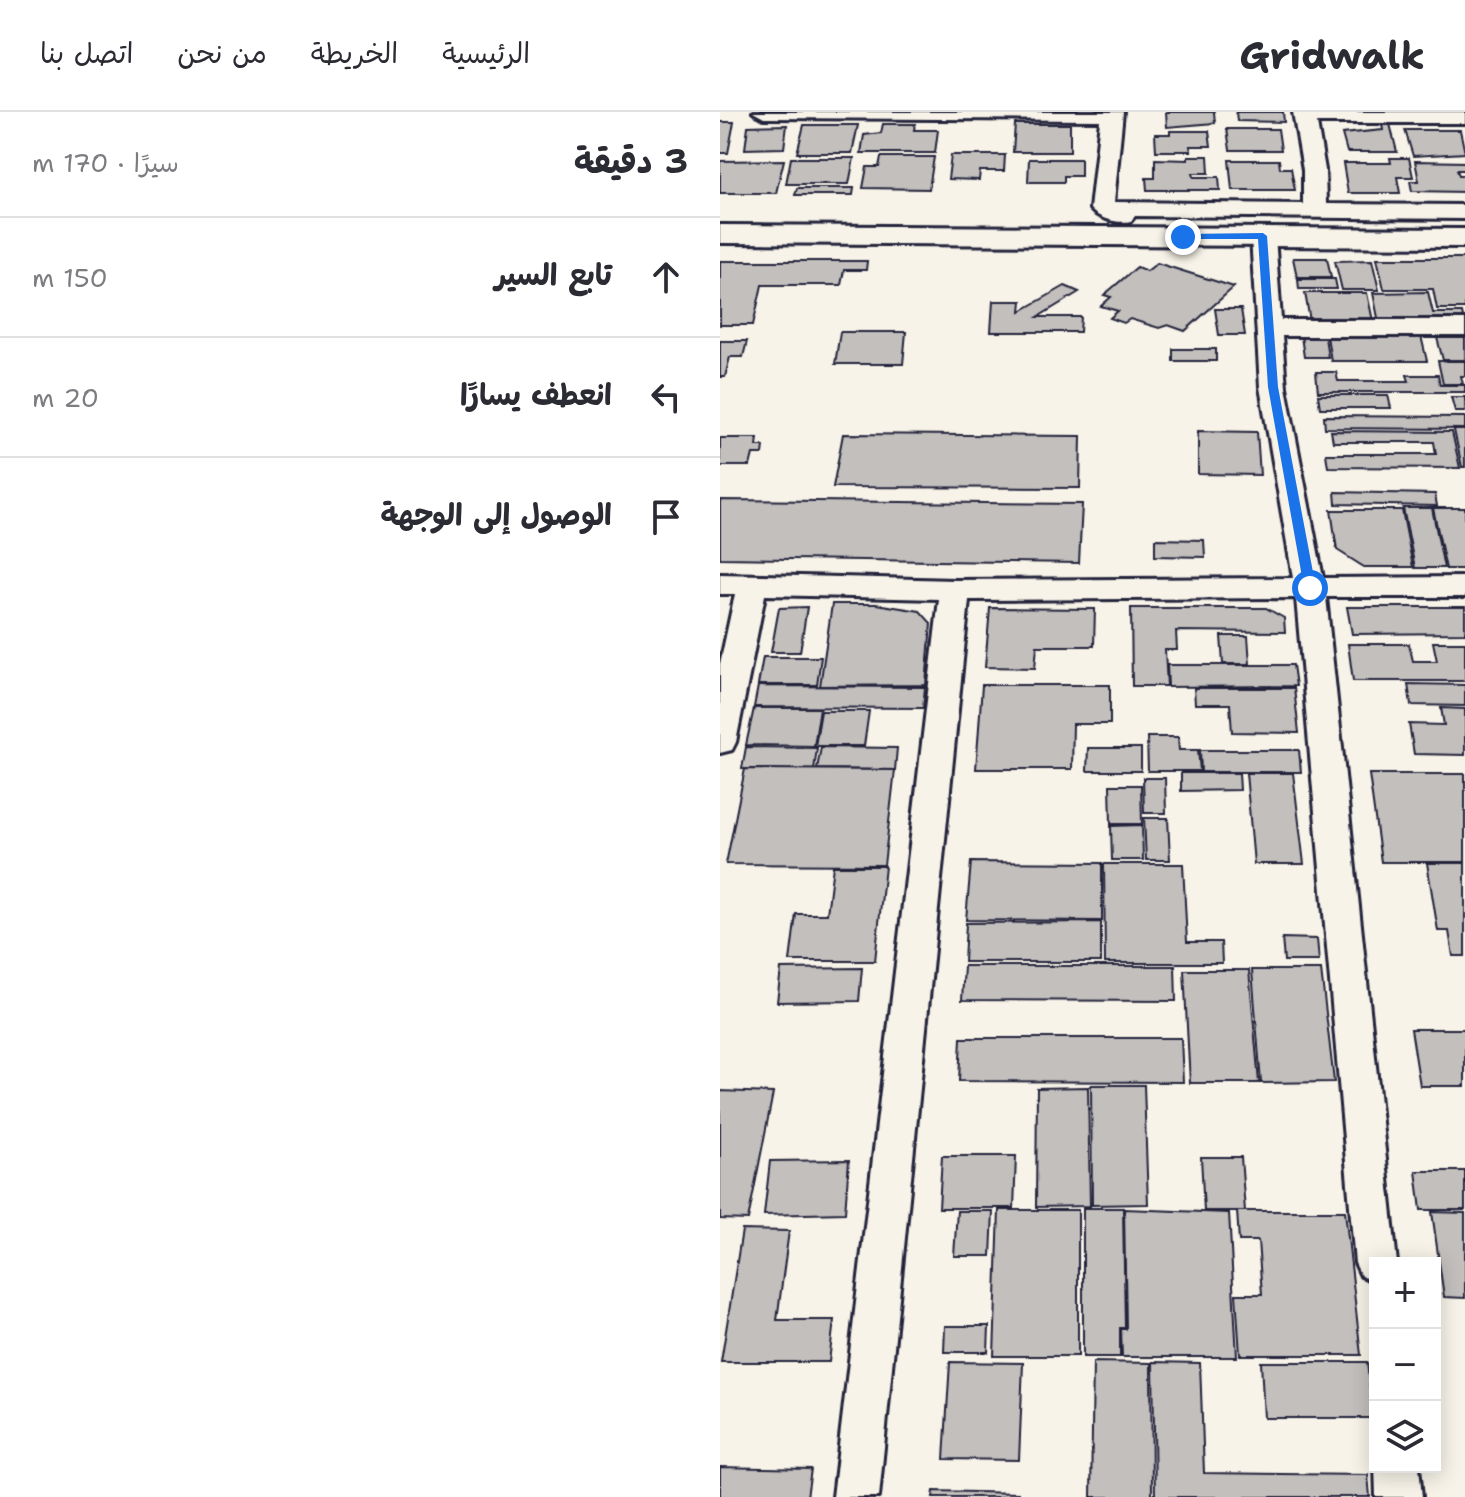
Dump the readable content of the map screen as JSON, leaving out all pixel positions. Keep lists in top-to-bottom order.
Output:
{
  "page": {
    "header": "Gridwalk",
    "nav": [
      "الرئيسية",
      "الخريطة",
      "من نحن",
      "اتصل بنا"
    ],
    "heading": ["3 دقيقة", "سيرًا · 170 m"],
    "list": [
      ["تابع السير", "150 m"],
      ["انعطف يسارًا", "20 m"],
      "الوصول إلى الوجهة"
    ],
    "map_buttons": ["+", "−"]
  }
}
